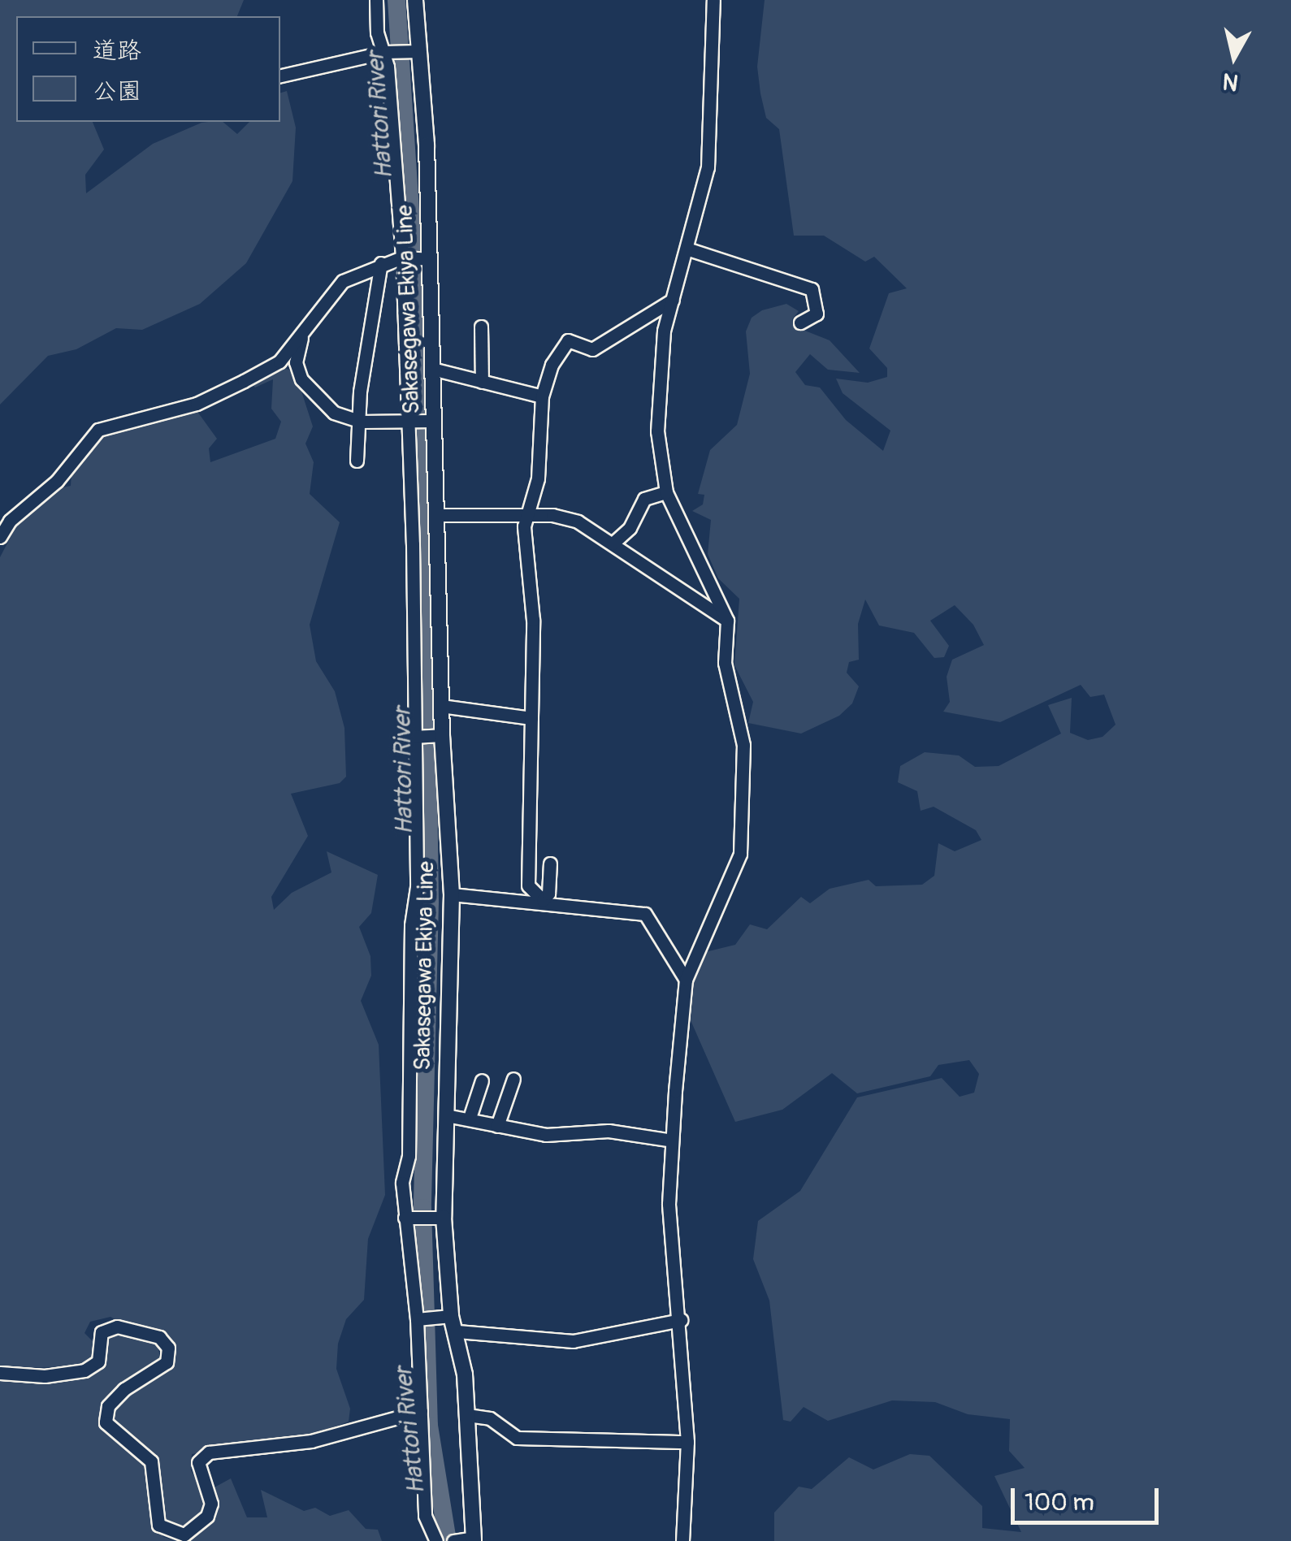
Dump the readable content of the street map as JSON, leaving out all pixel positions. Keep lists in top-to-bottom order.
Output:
{
  "streets": {
    "main road": ["Sakasegawa Ekiya Line"]
  },
  "water": ["Hattori River"],
  "legend": ["道路", "公園"],
  "scale_bar": "100 m",
  "north": "bottom"
}
